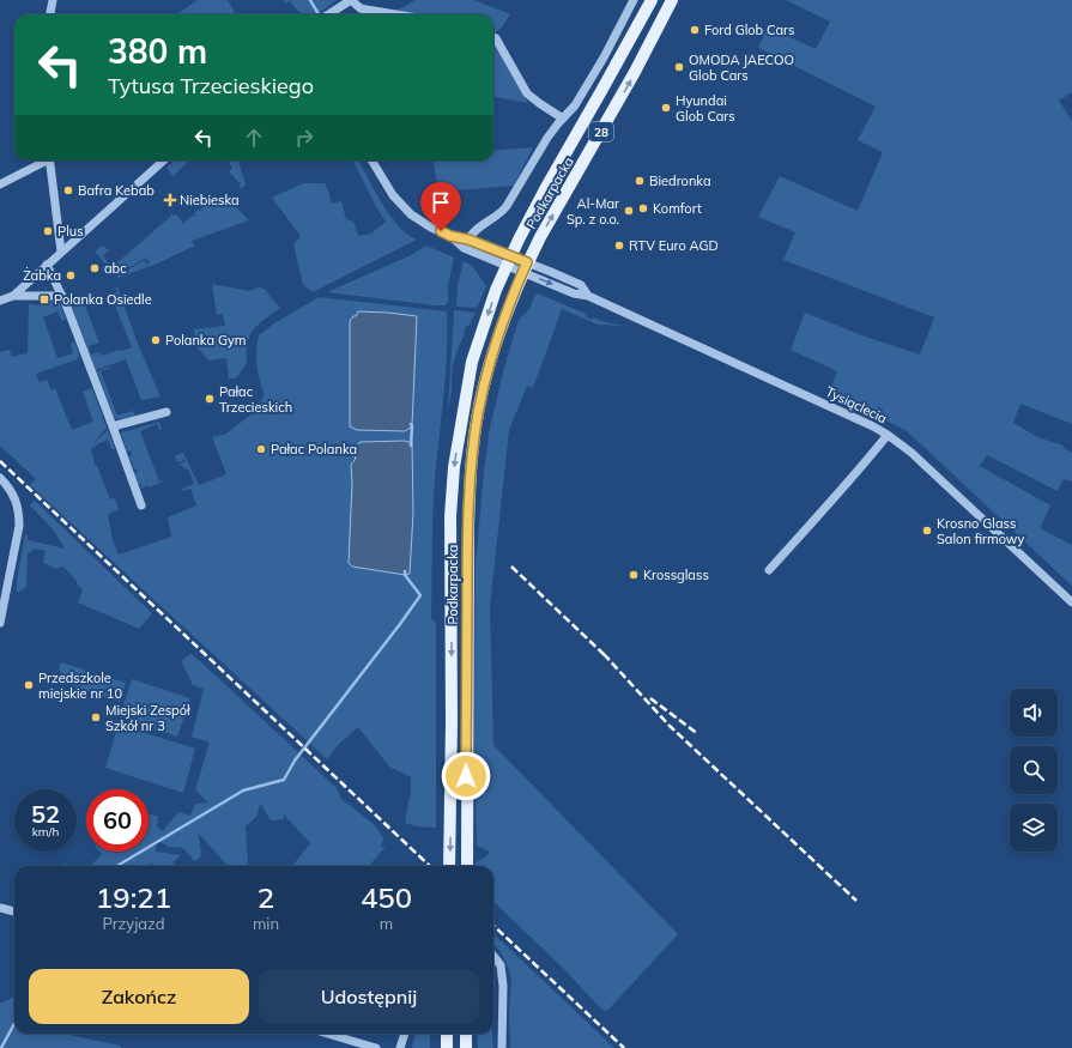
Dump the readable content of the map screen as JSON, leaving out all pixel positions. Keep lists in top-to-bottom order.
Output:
{
  "streets": {
    "main road": ["28", "Podkarpacka"],
    "street": ["Tysiąclecia"]
  },
  "crossings": [
    ["Podkarpacka", "Tysiąclecia"]
  ],
  "places": {
    "other": [
      "Ford Glob Cars",
      "OMODA JAECOO Glob Cars",
      "Hyundai Glob Cars",
      "Biedronka",
      "Bafra Kebab",
      "Komfort",
      "Al-Mar Sp. z o.o.",
      "Plus",
      "RTV Euro AGD",
      "abc",
      "Żabka",
      "Polanka Gym",
      "Pałac Trzecieskich",
      "Pałac Polanka",
      "Krosno Glass Salon firmowy",
      "Krossglass",
      "Przedszkole miejskie nr 10",
      "Miejski Zespół Szkół nr 3"
    ],
    "health": ["Niebieska"],
    "transit": ["Polanka Osiedle"]
  },
  "page": {
    "turn": ["380 m", "Tytusa Trzecieskiego"],
    "speed": "52 km/h",
    "limit": "60",
    "eta": [
      "19:21",
      "Przyjazd",
      "2",
      "min",
      "450",
      "m"
    ],
    "buttons": ["Zakończ", "Udostępnij"]
  }
}
